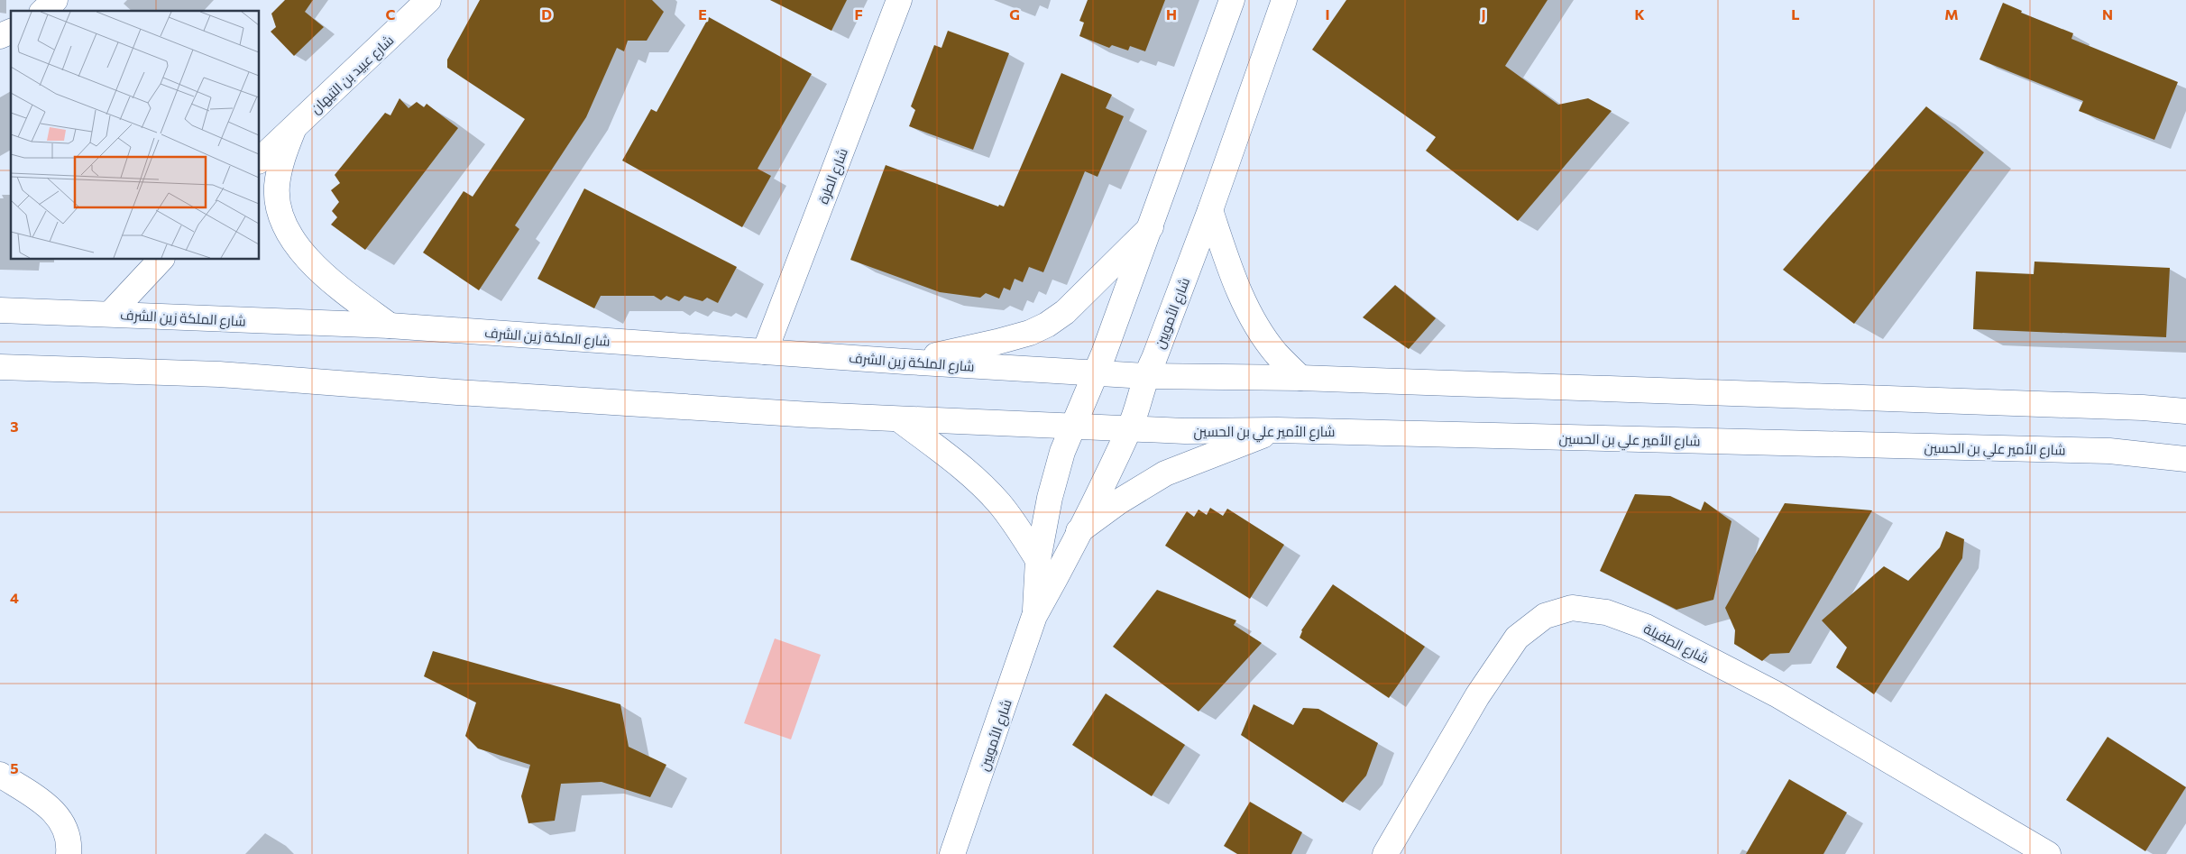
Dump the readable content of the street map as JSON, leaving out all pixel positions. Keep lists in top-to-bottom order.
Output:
{
  "streets": {
    "main road": [
      "شارع عبيد بن التيهان",
      "شارع الطرة",
      "شارع الأمويين",
      "شارع الملكة زين الشرف",
      "شارع الأمير علي بن الحسين",
      "شارع الطفيلة"
    ]
  },
  "crossings": [
    ["شارع عبيد بن التيهان", "شارع الملكة زين الشرف"],
    ["شارع الطرة", "شارع الملكة زين الشرف"],
    ["شارع الأمويين", "شارع الملكة زين الشرف"],
    ["شارع الأمويين", "شارع الأمير علي بن الحسين"]
  ],
  "grid": {
    "columns": [
      "C",
      "D",
      "E",
      "F",
      "G",
      "H",
      "I",
      "J",
      "K",
      "L",
      "M",
      "N"
    ],
    "rows": ["3", "4", "5"]
  }
}
